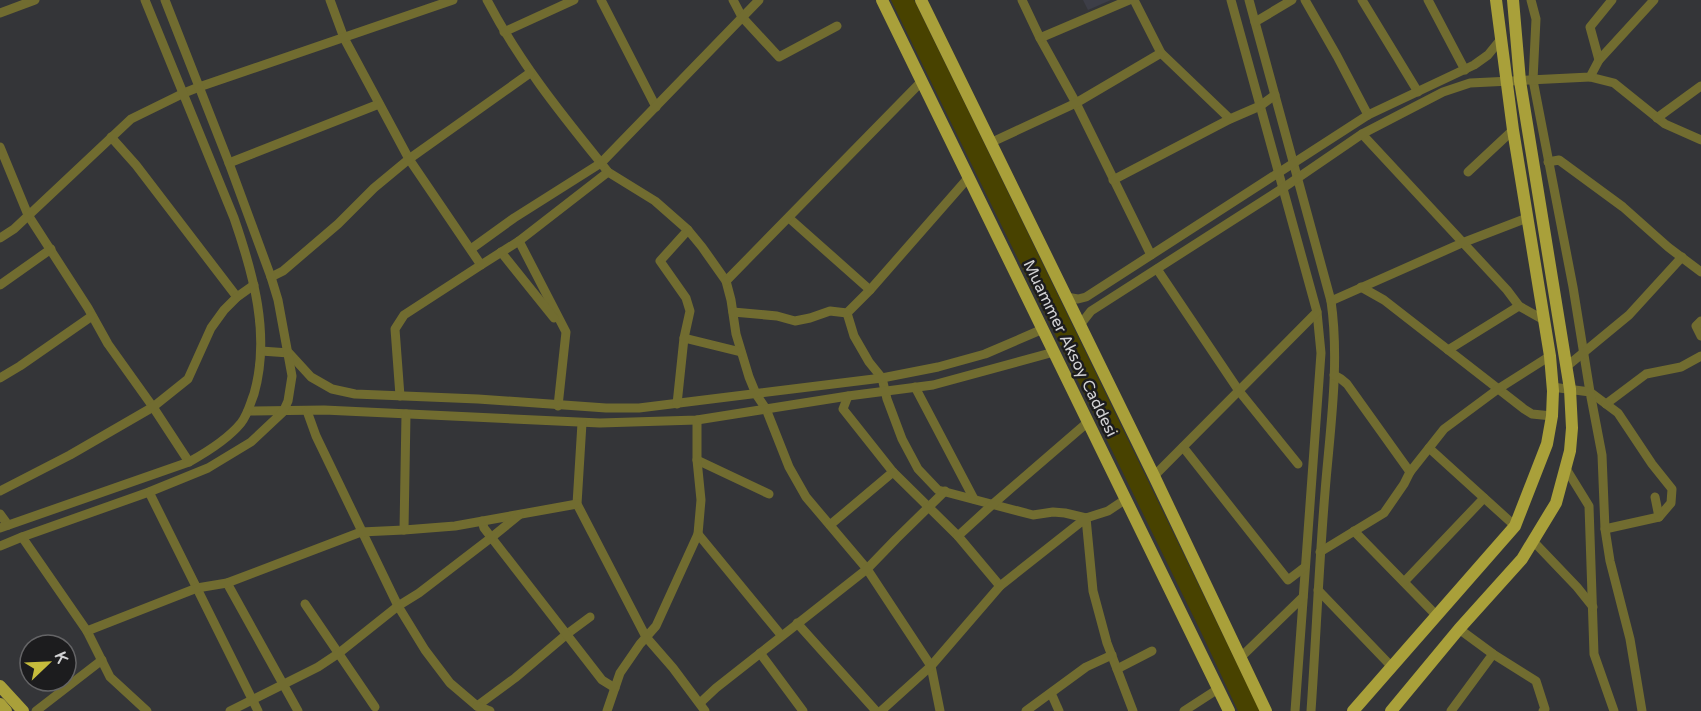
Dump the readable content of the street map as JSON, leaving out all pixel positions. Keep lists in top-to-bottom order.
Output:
{
  "streets": {
    "main road": ["Muammer Aksoy Caddesi"]
  },
  "north": "top right"
}
